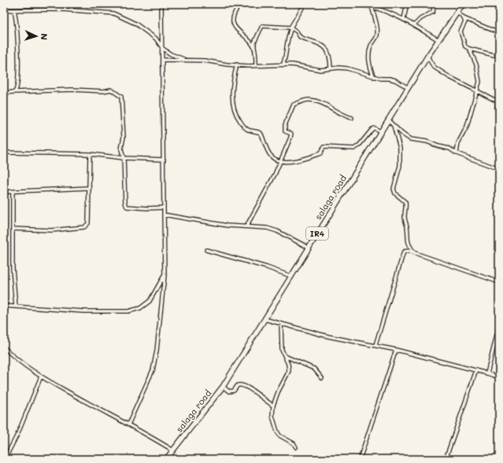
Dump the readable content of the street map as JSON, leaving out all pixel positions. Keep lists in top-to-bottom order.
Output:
{
  "streets": {
    "main road": ["salaga road", "IR4"]
  },
  "north": "right"
}
